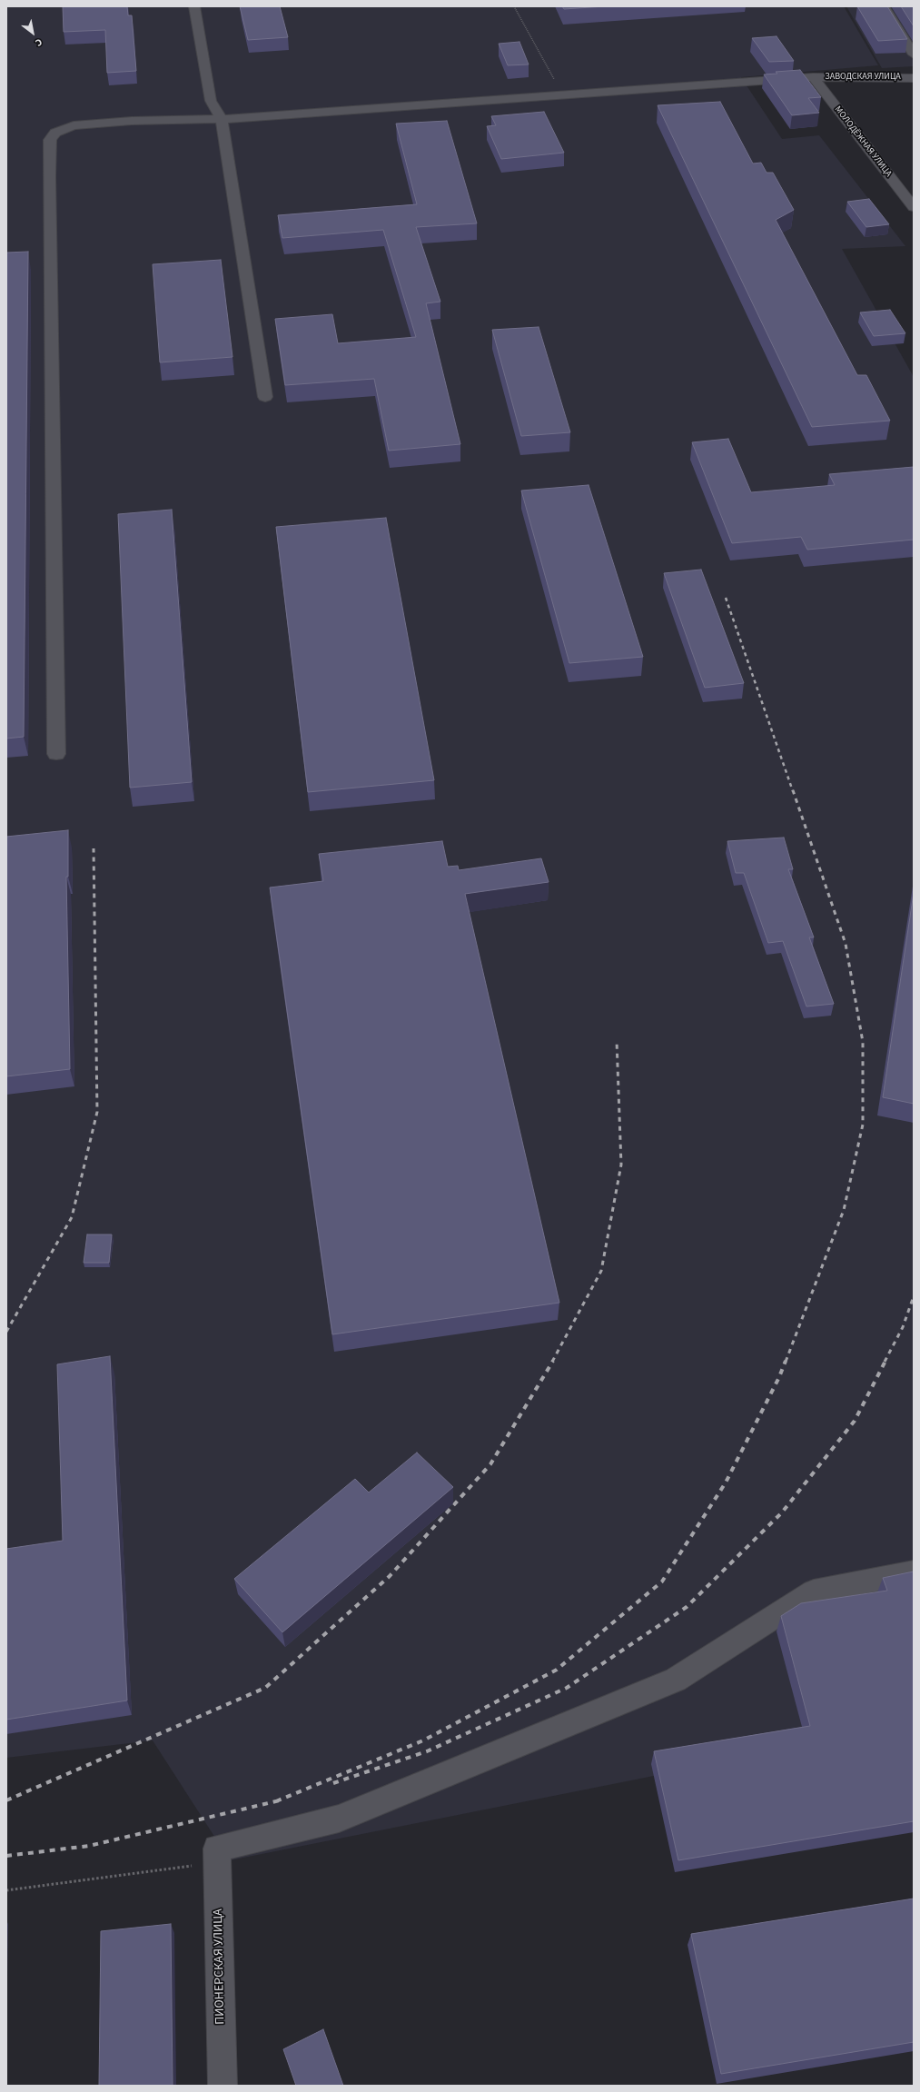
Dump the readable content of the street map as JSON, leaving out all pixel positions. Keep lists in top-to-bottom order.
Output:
{
  "streets": {
    "street": ["ЗАВОДСКАЯ УЛИЦА", "МОЛОДЁЖНАЯ УЛИЦА", "ПИОНЕРСКАЯ УЛИЦА"]
  },
  "crossings": [
    ["ЗАВОДСКАЯ УЛИЦА", "МОЛОДЁЖНАЯ УЛИЦА"]
  ],
  "north": "bottom right"
}
